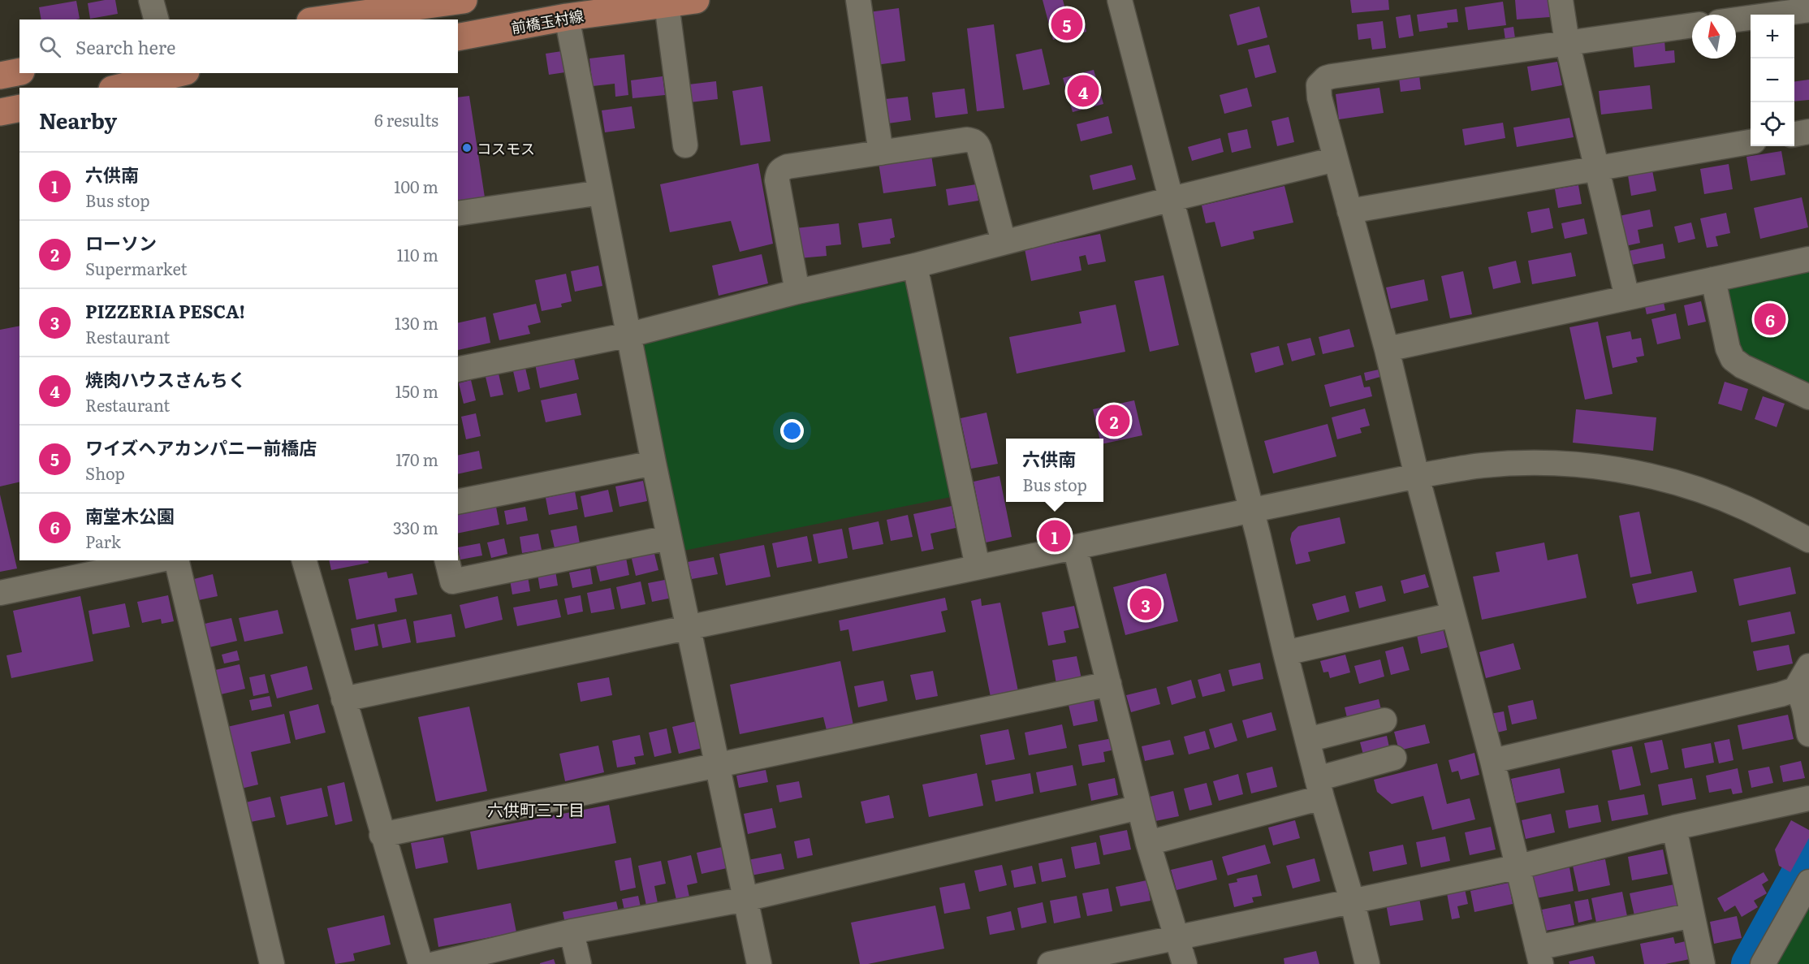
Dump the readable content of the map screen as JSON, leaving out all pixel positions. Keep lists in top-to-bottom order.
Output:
{
  "streets": {
    "main road": ["前橋玉村線"]
  },
  "districts": ["六供町三丁目"],
  "places": ["コスモス"],
  "north": "top",
  "page": {
    "pins": [
      "5",
      "4",
      "6",
      "2",
      "1",
      "3"
    ],
    "map_buttons": ["+", "−"],
    "search": "Search here",
    "heading": ["Nearby", "6 results"],
    "list": [
      {
        "mark": "1",
        "name": "六供南",
        "note": "Bus stop",
        "value": "100 m"
      },
      {
        "mark": "2",
        "name": "ローソン",
        "note": "Supermarket",
        "value": "110 m"
      },
      {
        "mark": "3",
        "name": "PIZZERIA PESCA!",
        "note": "Restaurant",
        "value": "130 m"
      },
      {
        "mark": "4",
        "name": "焼肉ハウスさんちく",
        "note": "Restaurant",
        "value": "150 m"
      },
      {
        "mark": "5",
        "name": "ワイズヘアカンパニー前橋店",
        "note": "Shop",
        "value": "170 m"
      },
      {
        "mark": "6",
        "name": "南堂木公園",
        "note": "Park",
        "value": "330 m"
      }
    ],
    "popup": ["六供南", "Bus stop"]
  }
}
